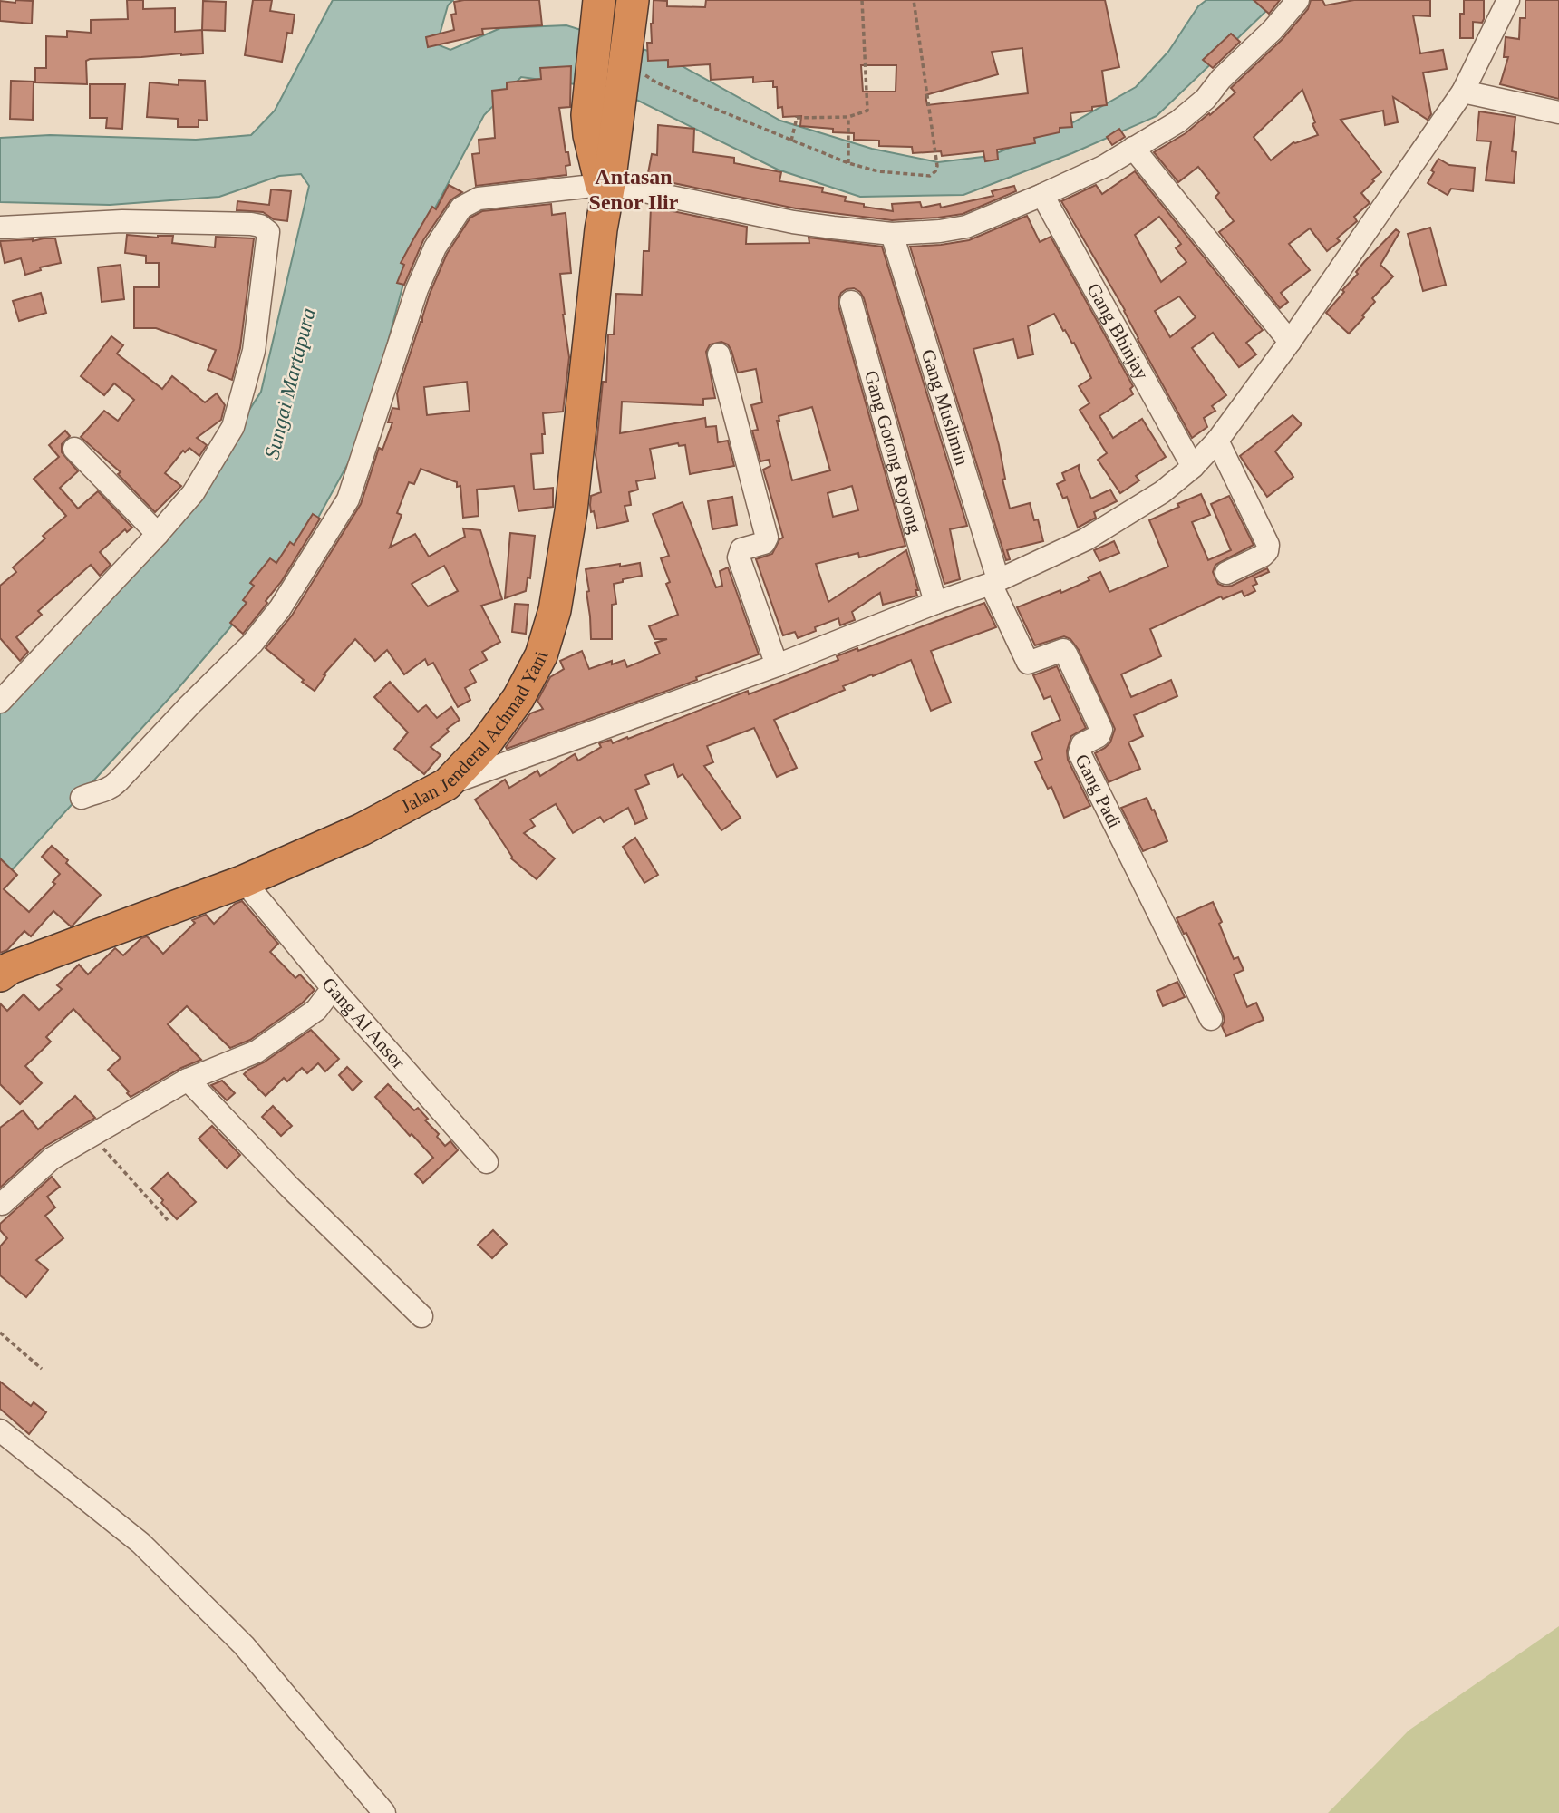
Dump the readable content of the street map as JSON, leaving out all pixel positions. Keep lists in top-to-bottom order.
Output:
{
  "streets": {
    "highway": ["Jalan Jenderal Achmad Yani"],
    "street": [
      "Gang Bhinjay",
      "Gang Muslimin",
      "Gang Gotong Royong",
      "Gang Padi",
      "Gang Al Ansor"
    ]
  },
  "crossings": [
    ["Gang Muslimin", "Gang Padi"],
    ["Jalan Jenderal Achmad Yani", "Gang Al Ansor"]
  ],
  "districts": ["Antasan Senor Ilir"],
  "water": ["Sungai Martapura"]
}
